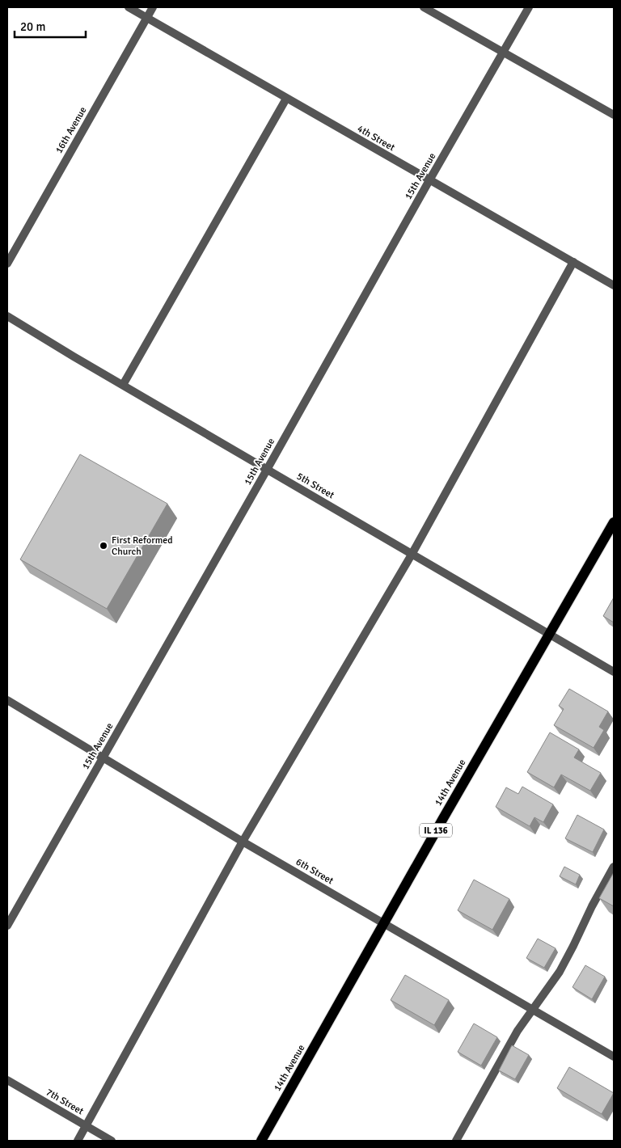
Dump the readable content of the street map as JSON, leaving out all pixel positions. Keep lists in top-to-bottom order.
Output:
{
  "streets": {
    "main road": ["14th Avenue", "IL 136"],
    "street": [
      "16th Avenue",
      "4th Street",
      "15th Avenue",
      "5th Street",
      "6th Street",
      "7th Street"
    ]
  },
  "crossings": [
    ["16th Avenue", "4th Street"],
    ["4th Street", "15th Avenue"],
    ["15th Avenue", "5th Street"],
    ["15th Avenue", "6th Street"],
    ["5th Street", "14th Avenue"],
    ["14th Avenue", "6th Street"]
  ],
  "places": ["First Reformed Church"],
  "scale_bar": "20 m"
}
